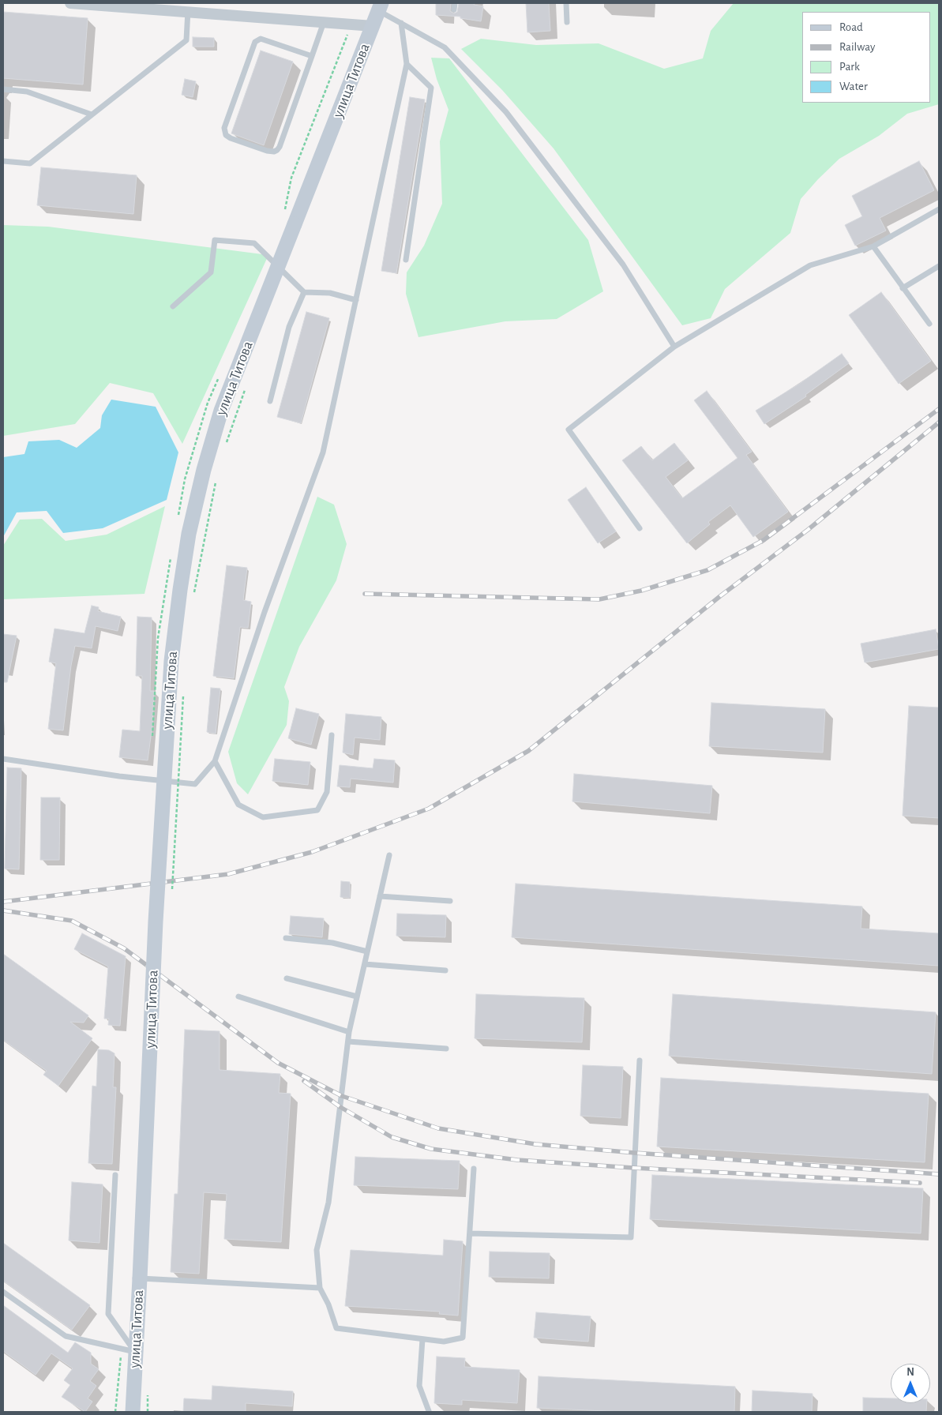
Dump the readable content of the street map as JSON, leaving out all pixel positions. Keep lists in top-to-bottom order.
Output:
{
  "streets": {
    "main road": ["улица Титова"]
  },
  "legend": [
    "Road",
    "Railway",
    "Park",
    "Water"
  ],
  "north": "top"
}
